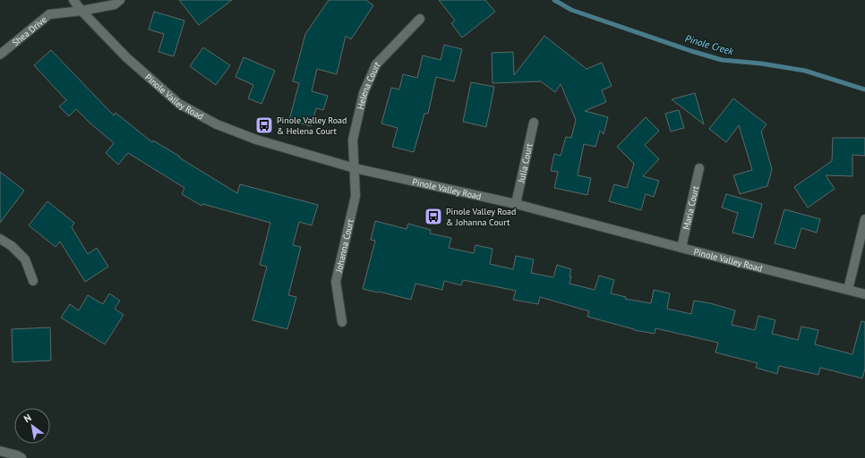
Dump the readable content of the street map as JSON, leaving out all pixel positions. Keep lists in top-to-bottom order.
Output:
{
  "streets": {
    "main road": [
      "Shea Drive",
      "Helena Court",
      "Pinole Valley Road",
      "Julia Court",
      "Maria Court",
      "Johanna Court"
    ]
  },
  "crossings": [
    ["Shea Drive", "Pinole Valley Road"],
    ["Helena Court", "Pinole Valley Road"],
    ["Helena Court", "Johanna Court"],
    ["Pinole Valley Road", "Julia Court"],
    ["Pinole Valley Road", "Maria Court"],
    ["Pinole Valley Road", "Johanna Court"]
  ],
  "water": ["Pinole Creek"],
  "places": {
    "bus stop": ["Pinole Valley Road & Helena Court", "Pinole Valley Road & Johanna Court"]
  },
  "north": "top left"
}
